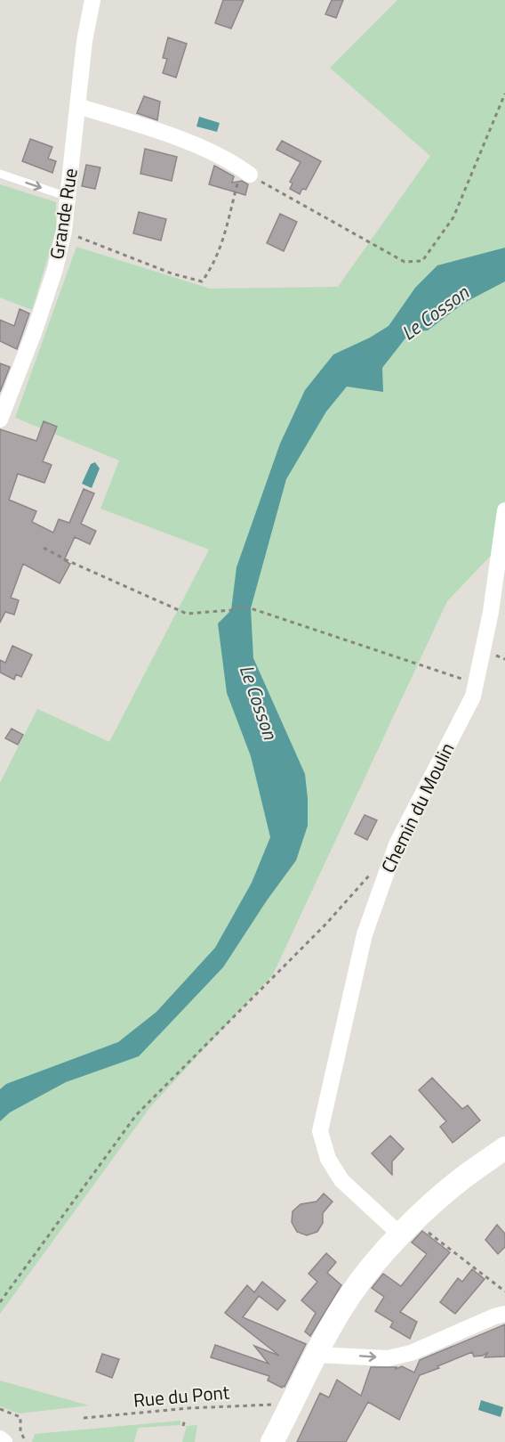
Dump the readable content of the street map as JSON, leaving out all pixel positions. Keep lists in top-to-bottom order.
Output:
{
  "streets": {
    "street": ["Grande Rue", "Chemin du Moulin"],
    "path": ["Rue du Pont"]
  },
  "water": ["Le Cosson"]
}
